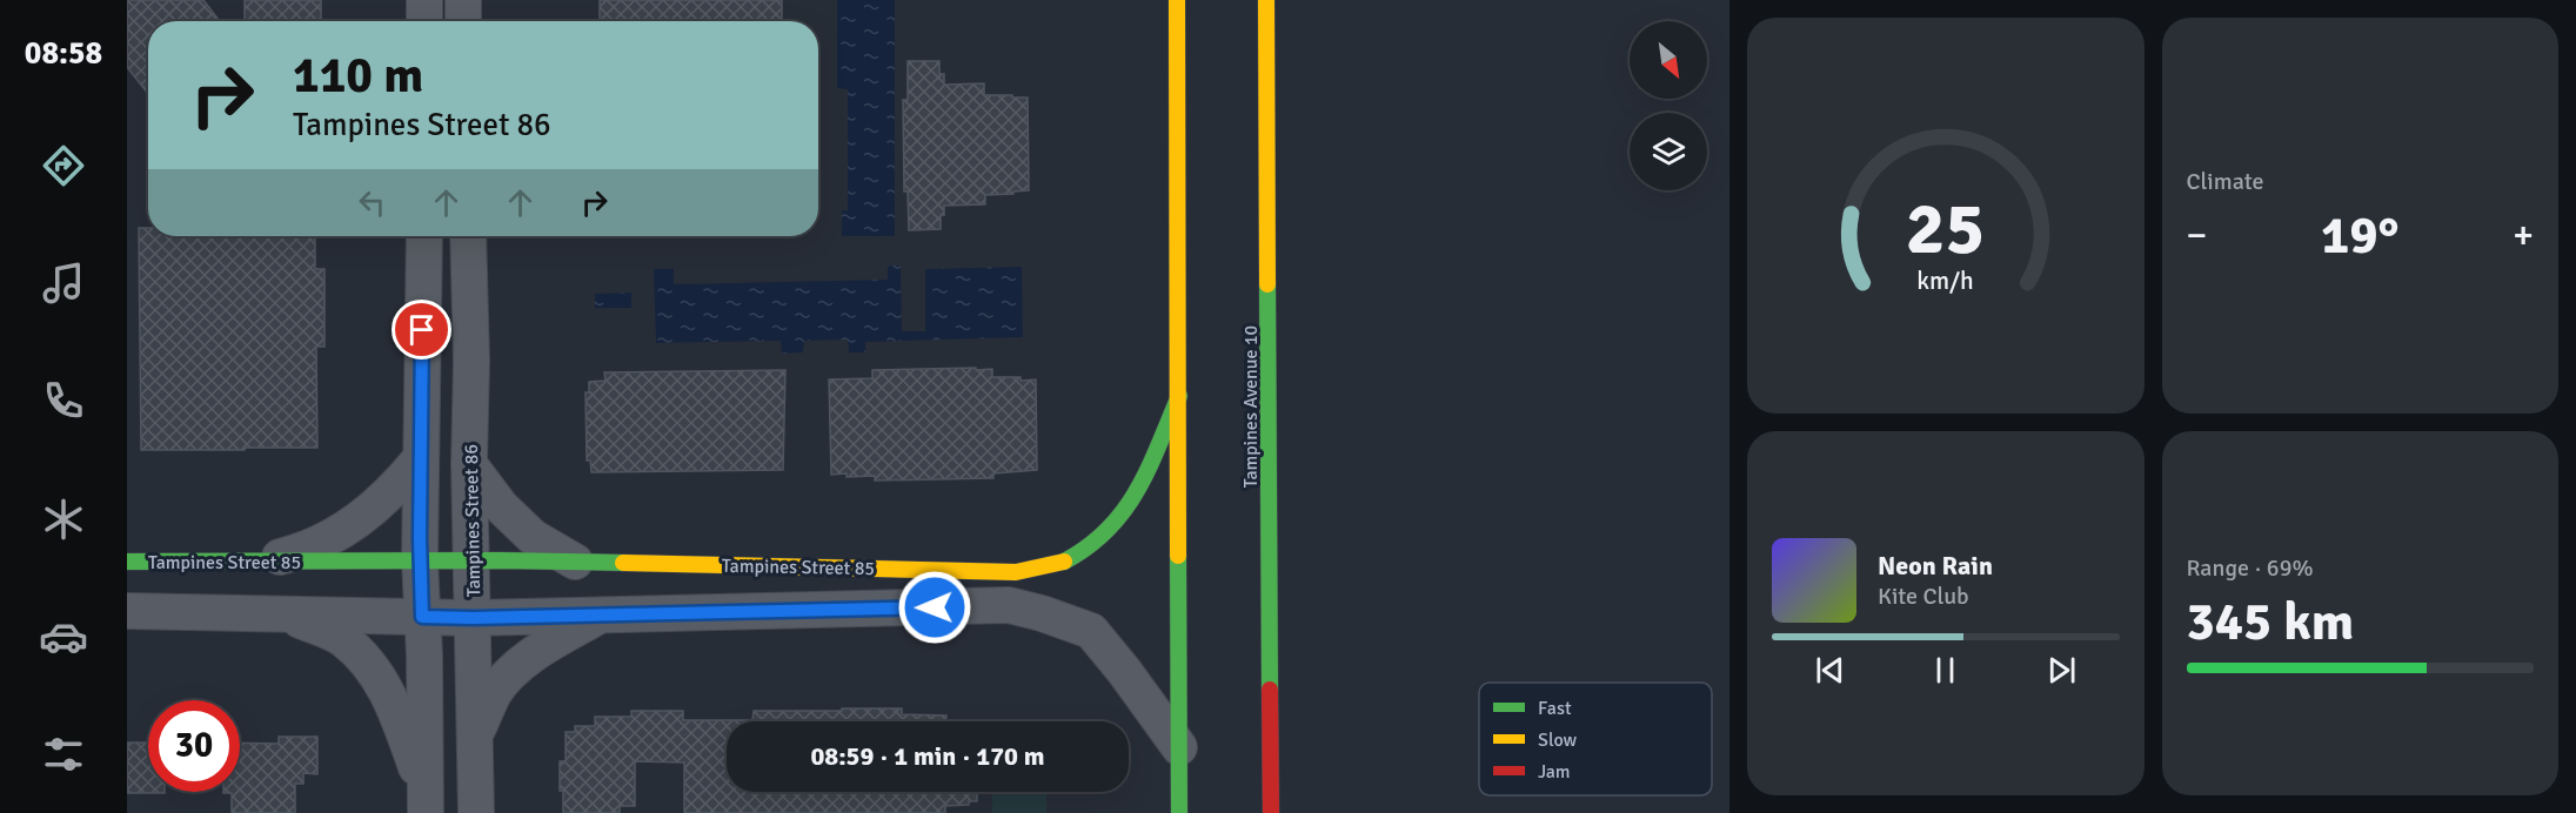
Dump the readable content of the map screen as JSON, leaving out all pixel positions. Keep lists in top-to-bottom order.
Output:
{
  "streets": {
    "main road": ["Tampines Avenue 10", "Tampines Street 85"],
    "street": ["Tampines Street 86"]
  },
  "crossings": [
    ["Tampines Street 86", "Tampines Street 85"]
  ],
  "legend": ["Fast", "Slow", "Jam"],
  "north": "bottom right",
  "page": {
    "tabs": "08:58",
    "tile": [
      "Climate",
      ["Range · 69%", "345 km"]
    ],
    "turn": ["110 m", "Tampines Street 86"],
    "heat": ["−", "19°", "+"],
    "song": ["Neon Rain", "Kite Club"],
    "limit": "30",
    "trip": "08:59 · 1 min · 170 m",
    "gauge": ["25", "km/h"]
  }
}
